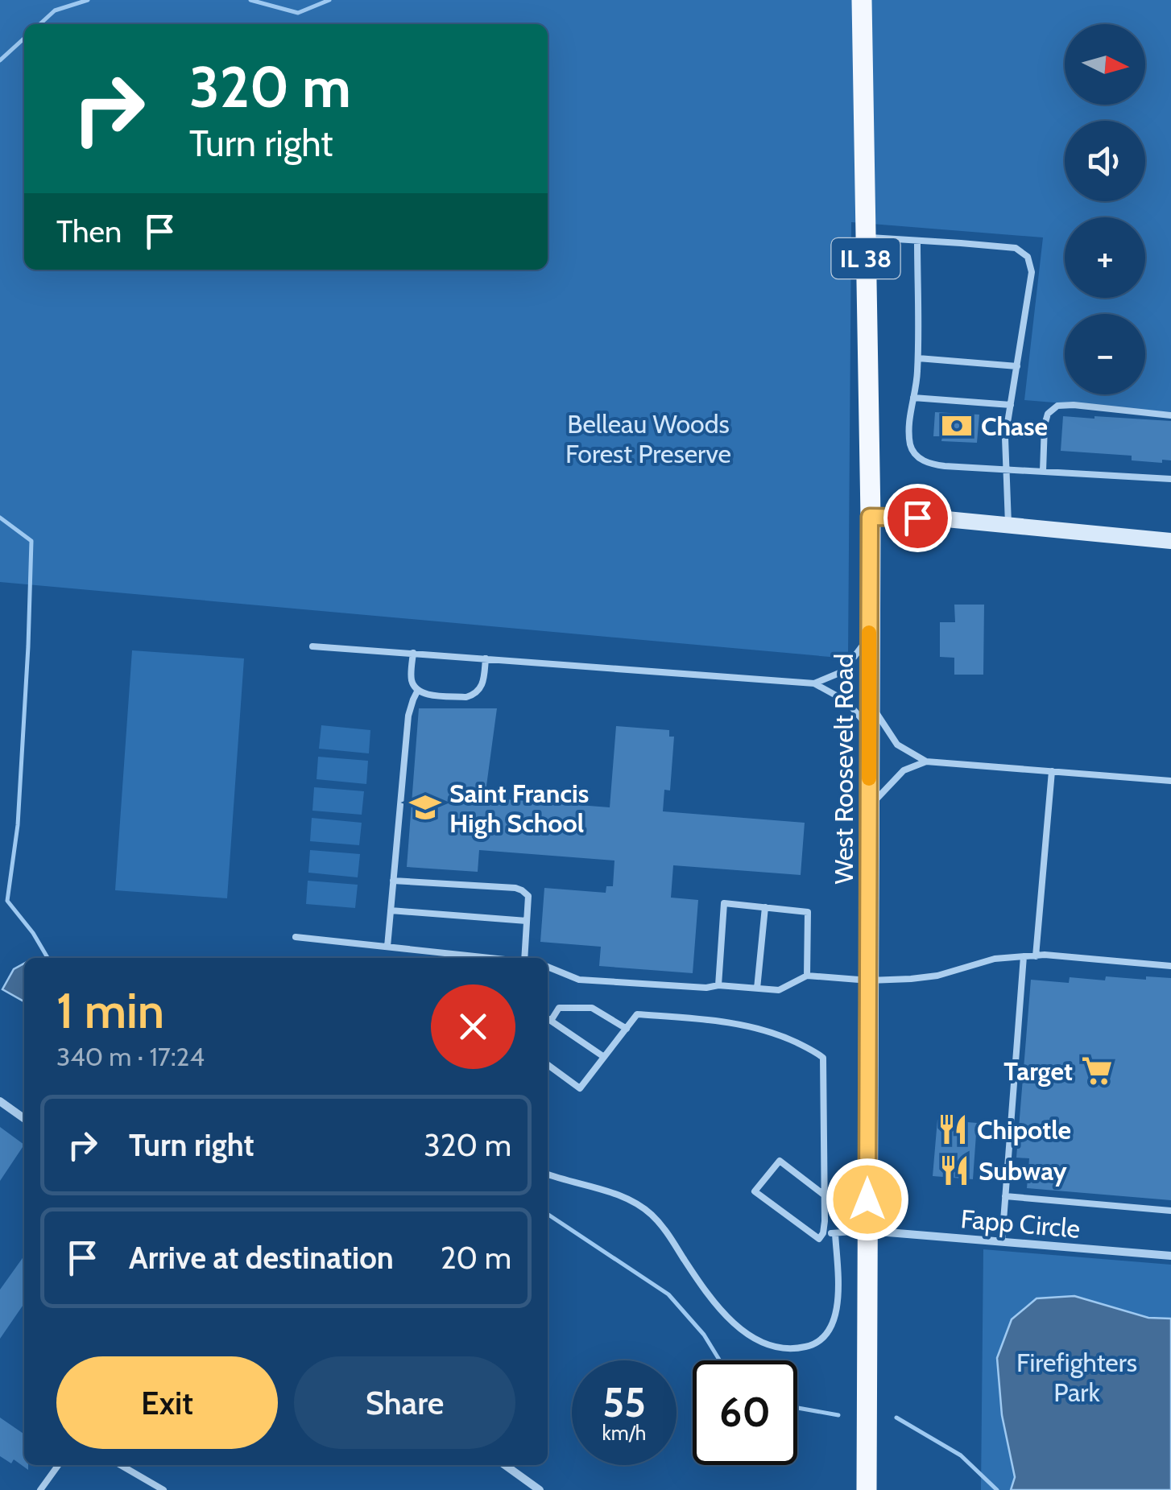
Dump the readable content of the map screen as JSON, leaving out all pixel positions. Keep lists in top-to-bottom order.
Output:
{
  "streets": {
    "main road": ["IL 38", "West Roosevelt Road"],
    "street": ["Fapp Circle"]
  },
  "crossings": [
    ["West Roosevelt Road", "Fapp Circle"]
  ],
  "parks": ["Belleau Woods Forest Preserve", "Firefighters Park"],
  "places": {
    "bank": ["Chase"],
    "school or university": ["Saint Francis High School"],
    "supermarket": ["Target"],
    "restaurant": ["Chipotle", "Subway"]
  },
  "north": "right",
  "page": {
    "map_buttons": ["+", "−"],
    "turn": ["320 m", "Turn right"],
    "then": "Then",
    "heading": ["1 min", "340 m · 17:24"],
    "list": [
      {
        "name": "Turn right",
        "value": "320 m"
      },
      {
        "name": "Arrive at destination",
        "value": "20 m"
      }
    ],
    "buttons": ["Exit", "Share"],
    "speed": "55 km/h",
    "limit": "60"
  }
}
